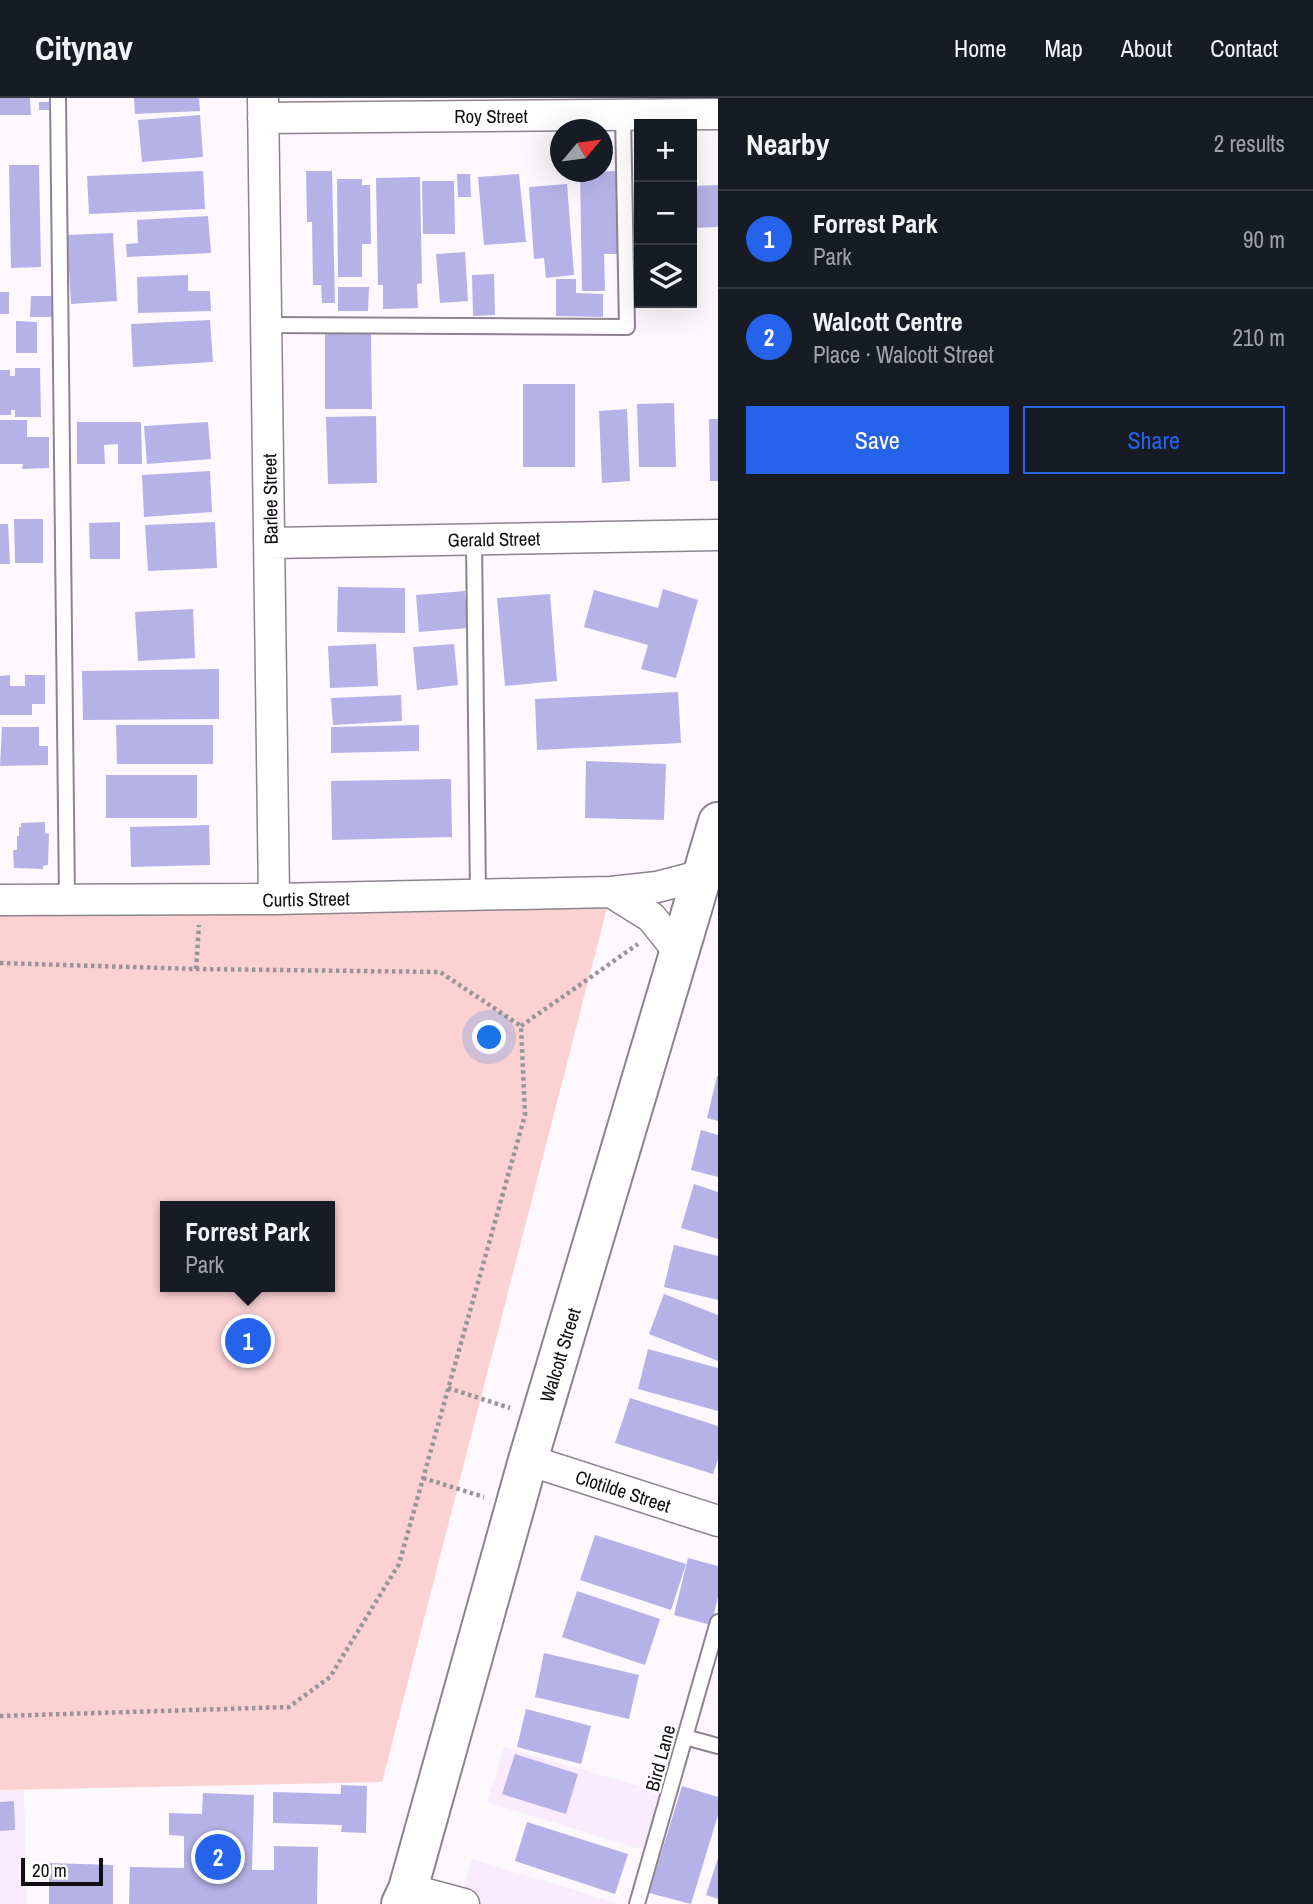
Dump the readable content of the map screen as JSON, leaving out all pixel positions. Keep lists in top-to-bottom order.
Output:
{
  "streets": {
    "main road": ["Walcott Street"],
    "street": [
      "Roy Street",
      "Barlee Street",
      "Gerald Street",
      "Curtis Street",
      "Clotilde Street"
    ],
    "lane": ["Bird Lane"]
  },
  "crossings": [
    ["Roy Street", "Barlee Street"],
    ["Barlee Street", "Gerald Street"],
    ["Barlee Street", "Curtis Street"],
    ["Curtis Street", "Walcott Street"],
    ["Walcott Street", "Clotilde Street"]
  ],
  "scale_bar": "20 m",
  "north": "top right",
  "page": {
    "header": "Citynav",
    "nav": [
      "Home",
      "Map",
      "About",
      "Contact"
    ],
    "heading": ["Nearby", "2 results"],
    "map_buttons": ["+", "−"],
    "list": [
      {
        "mark": "1",
        "name": "Forrest Park",
        "note": "Park",
        "value": "90 m"
      },
      {
        "mark": "2",
        "name": "Walcott Centre",
        "note": "Place · Walcott Street",
        "value": "210 m"
      }
    ],
    "buttons": ["Save", "Share"],
    "popup": ["Forrest Park", "Park"],
    "pins": ["1", "2"],
    "scale": "20 m"
  }
}
